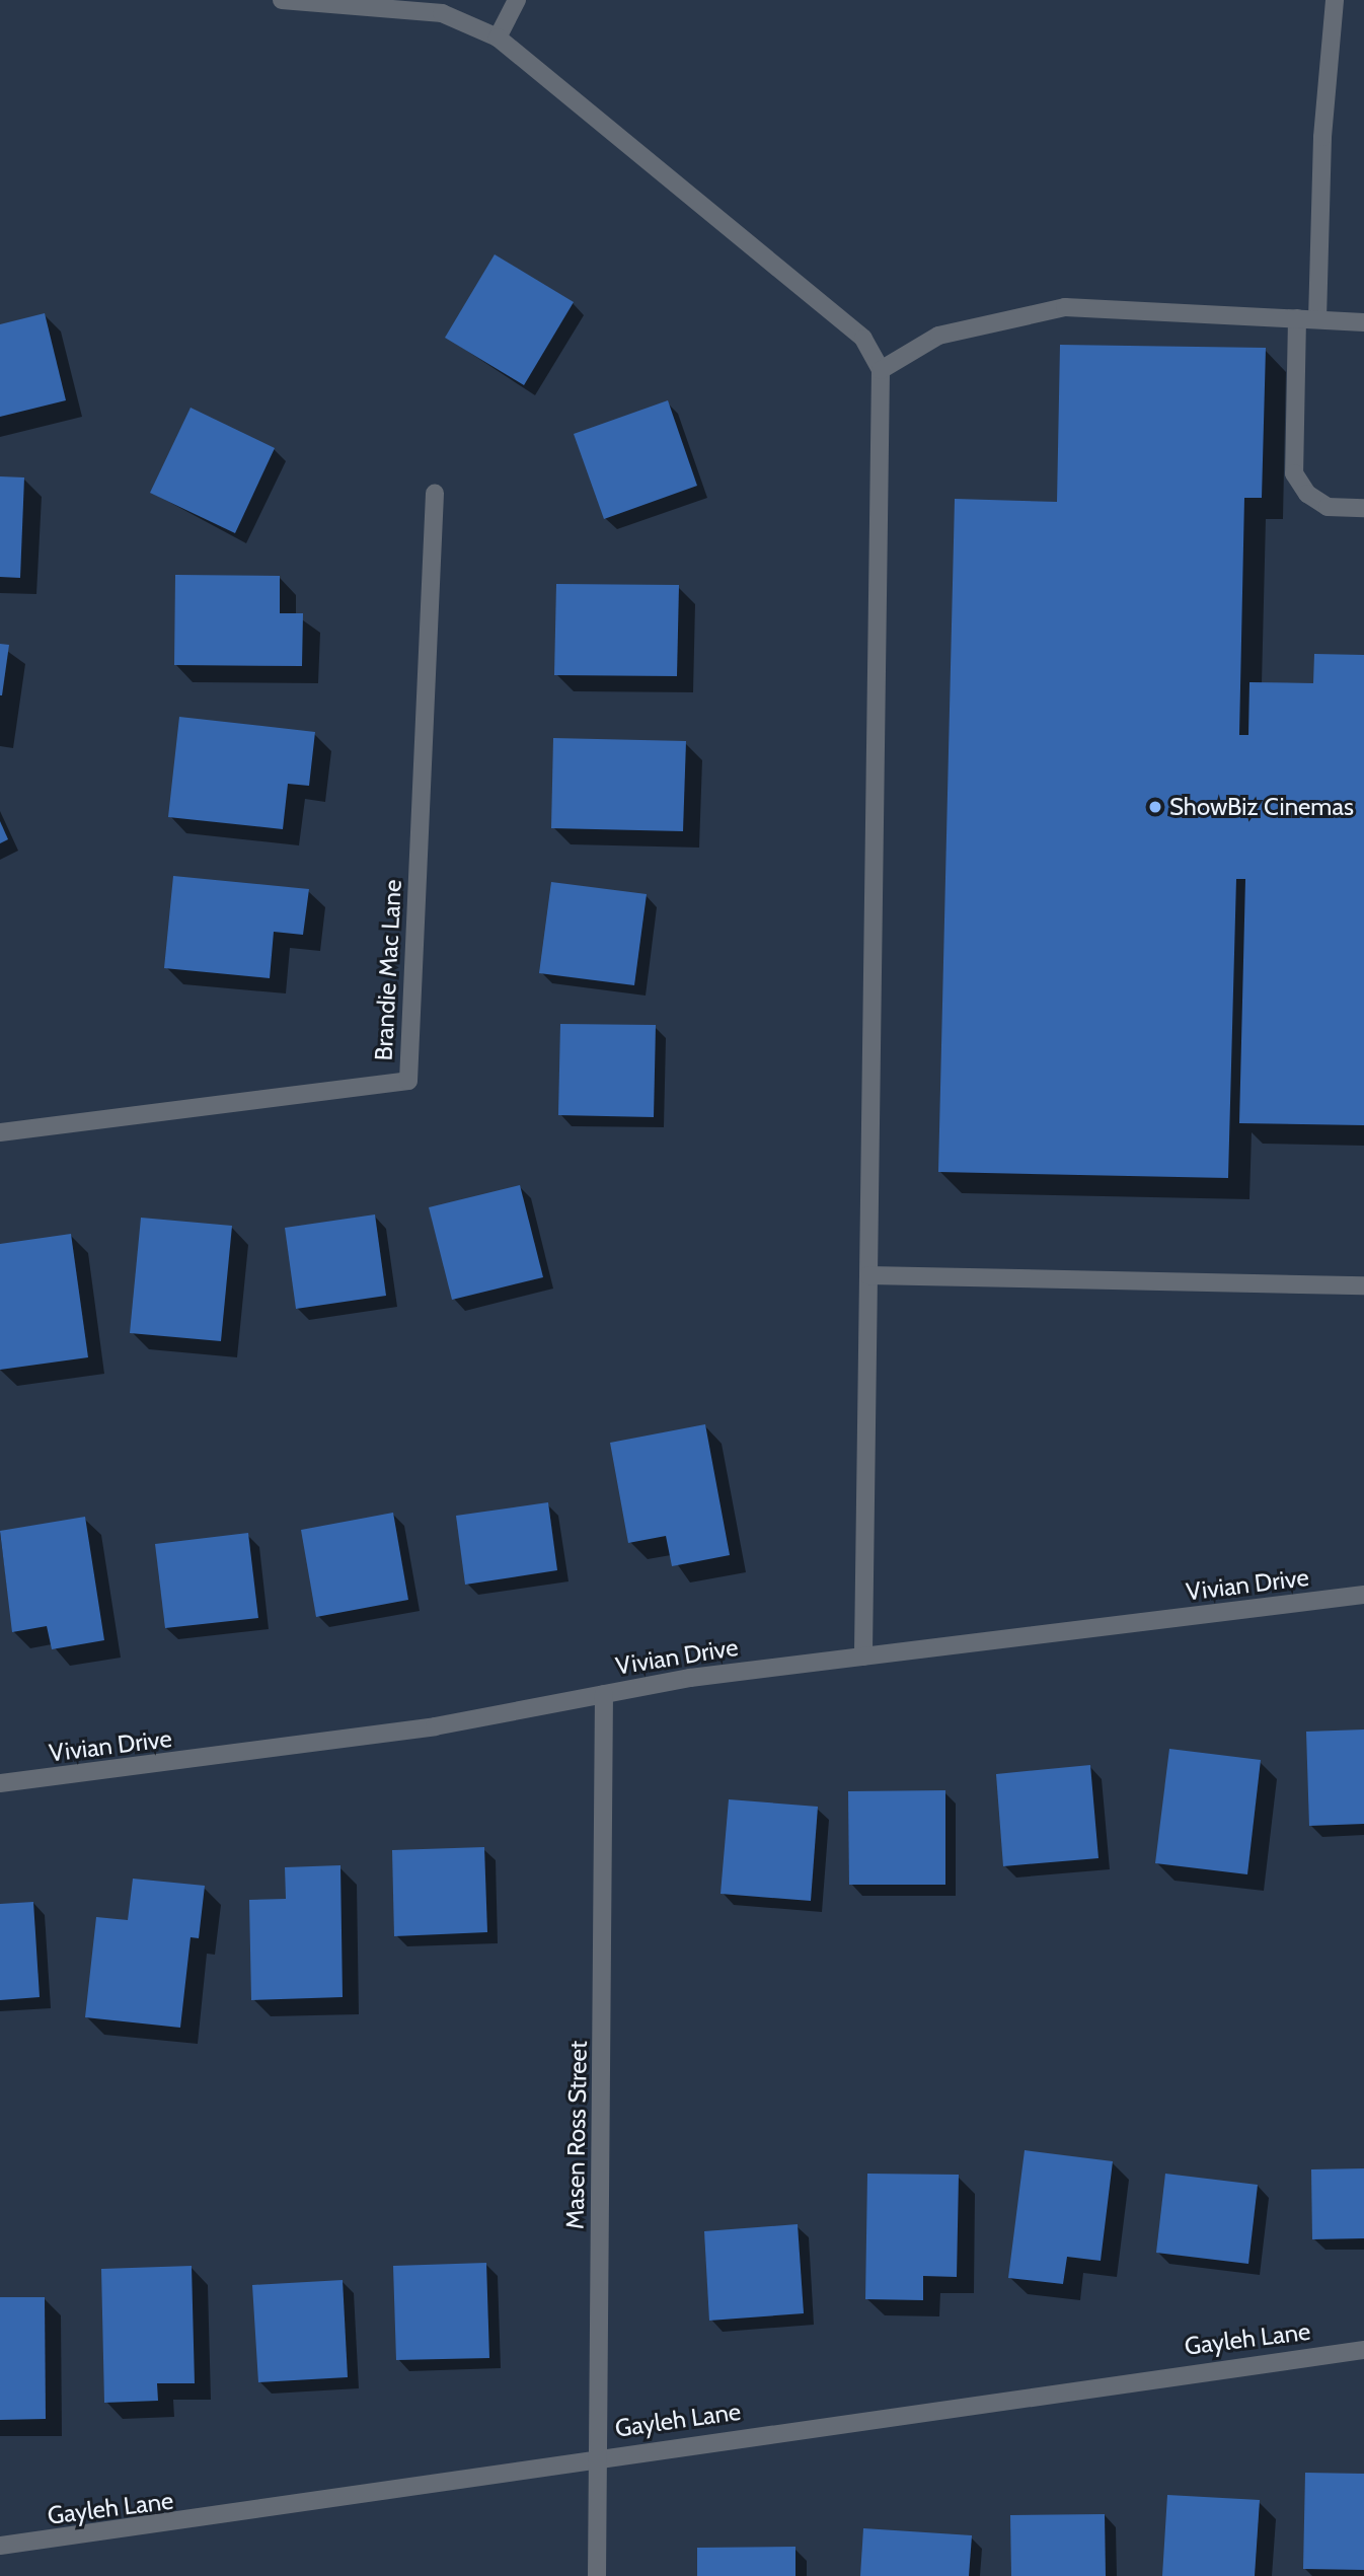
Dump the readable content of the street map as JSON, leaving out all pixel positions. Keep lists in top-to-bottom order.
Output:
{
  "streets": {
    "street": [
      "Brandie Mac Lane",
      "Vivian Drive",
      "Masen Ross Street",
      "Gayleh Lane"
    ]
  },
  "crossings": [
    ["Vivian Drive", "Masen Ross Street"],
    ["Masen Ross Street", "Gayleh Lane"]
  ],
  "places": ["ShowBiz Cinemas"]
}
